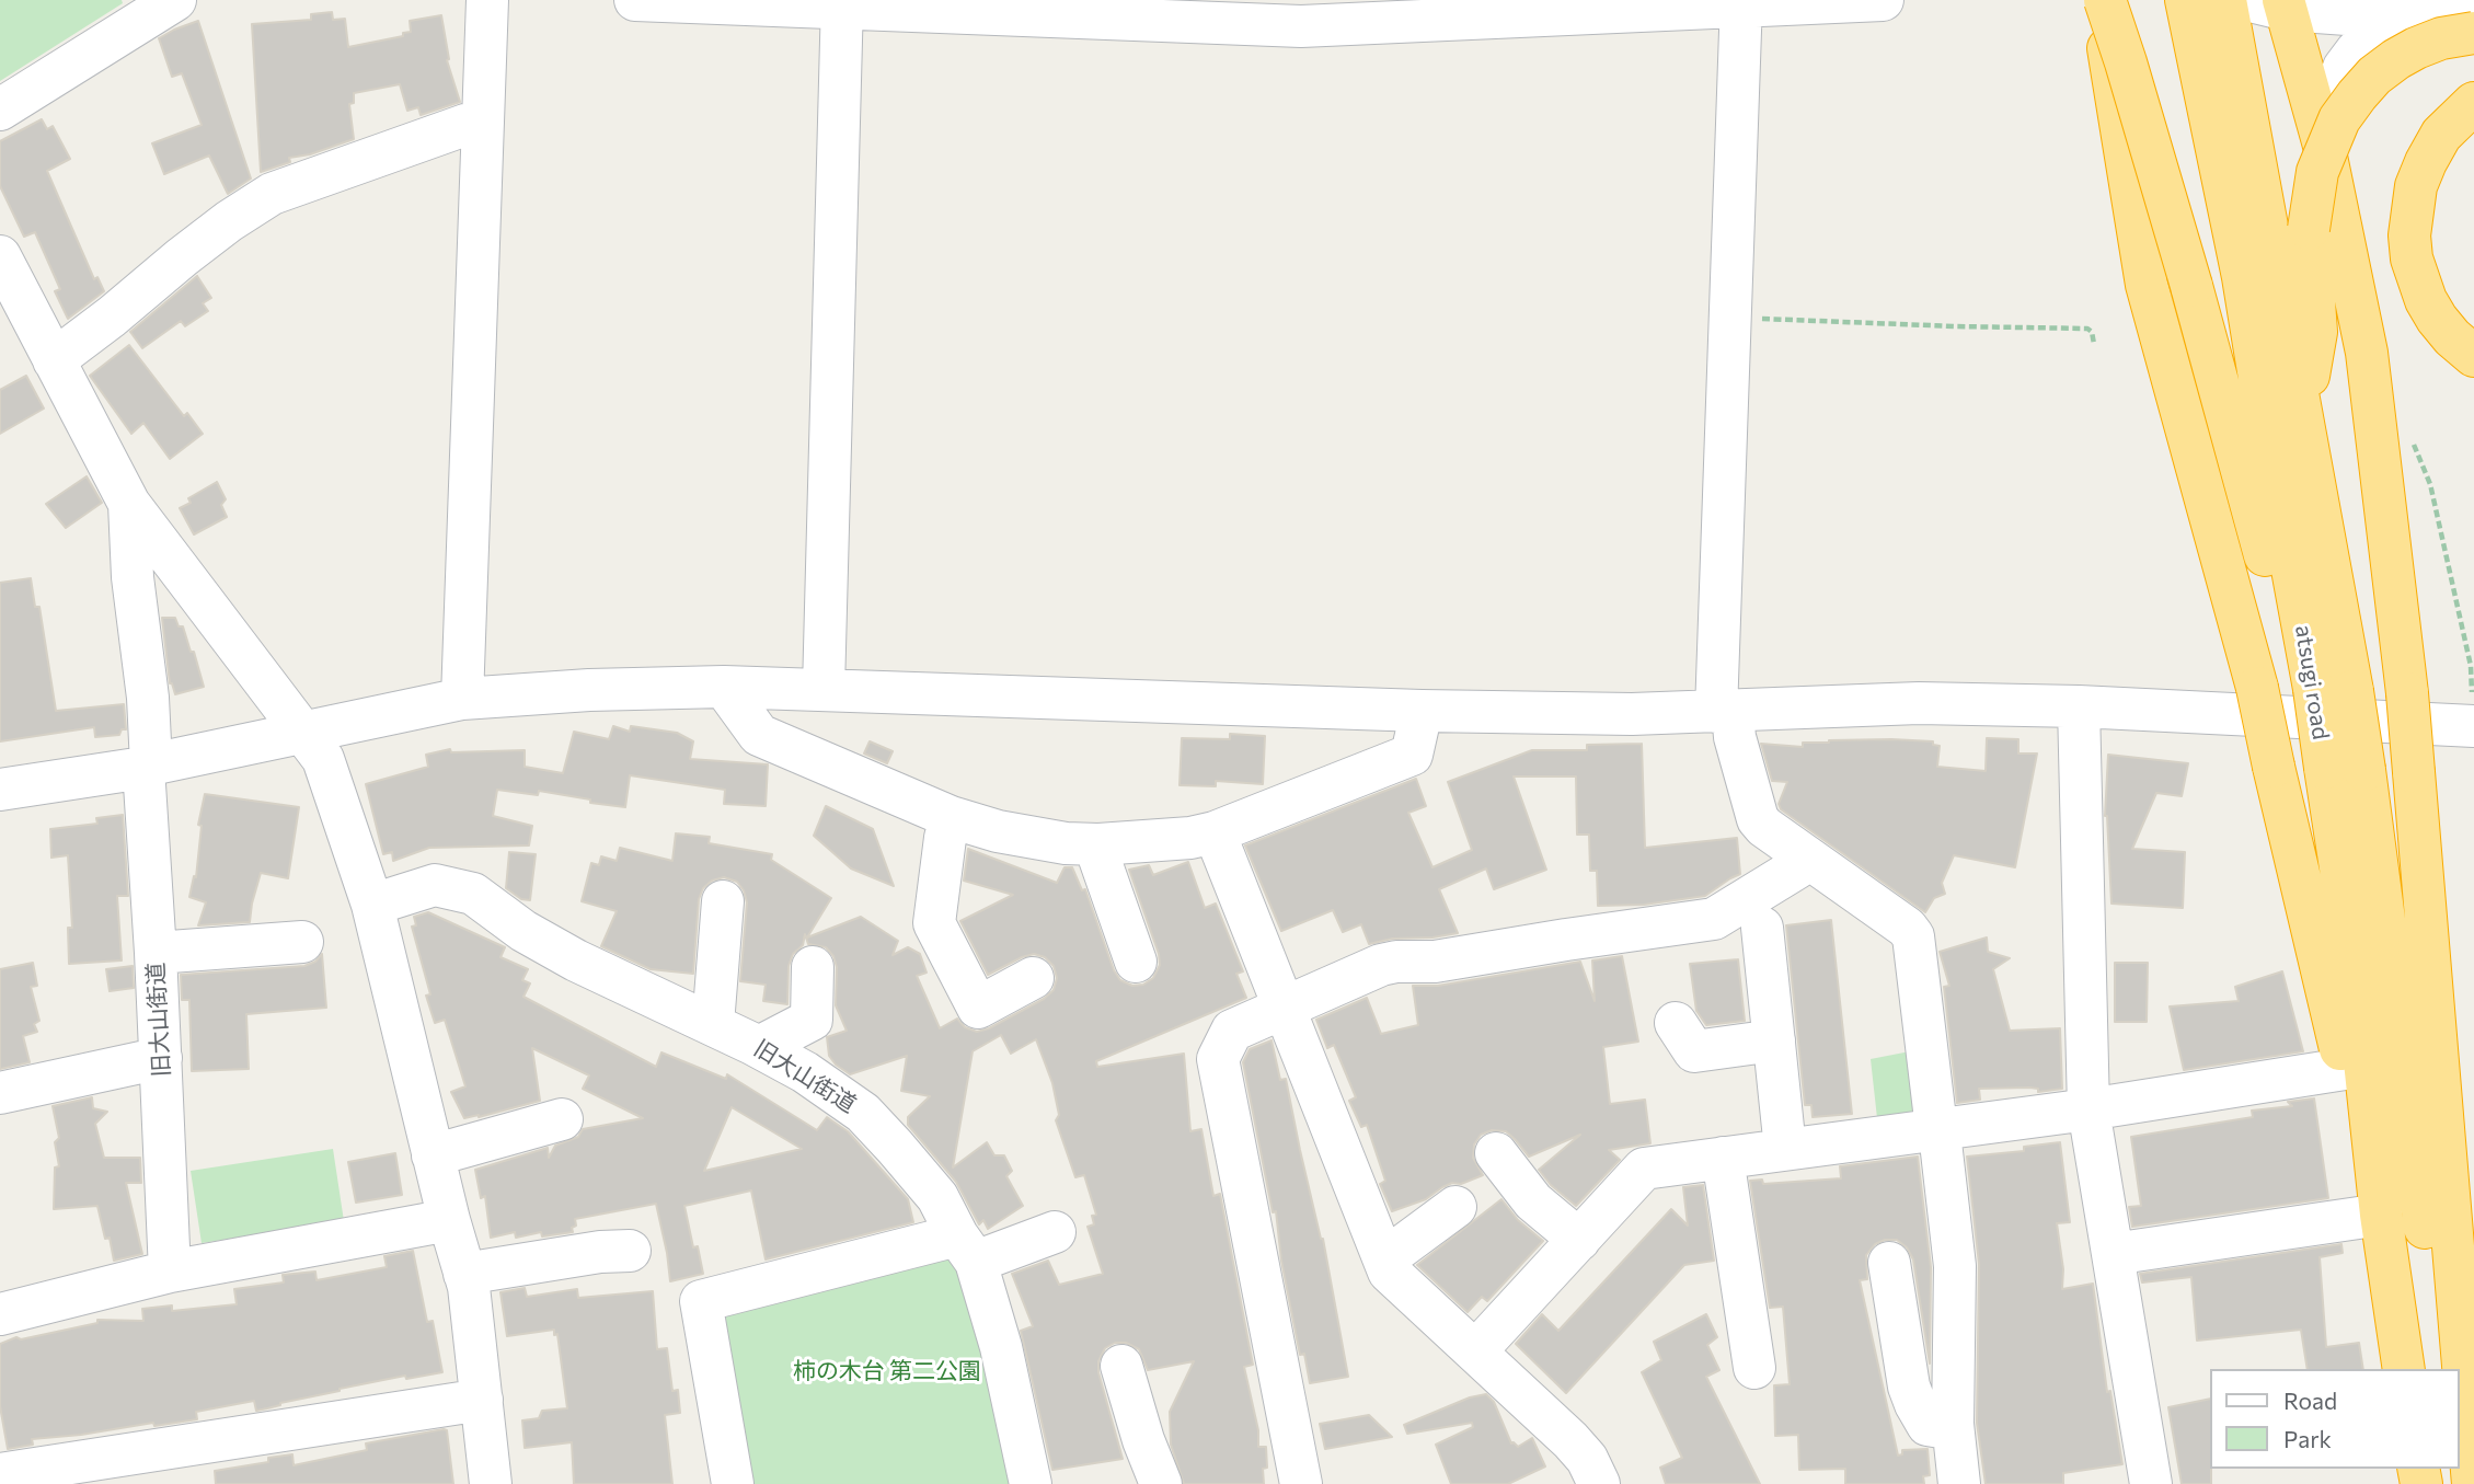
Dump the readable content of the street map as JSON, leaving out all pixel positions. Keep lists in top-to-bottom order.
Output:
{
  "streets": {
    "highway": ["atsugi road"],
    "street": ["旧大山街道"]
  },
  "parks": ["柿の木台 第二公園"],
  "legend": ["Road", "Park"]
}
